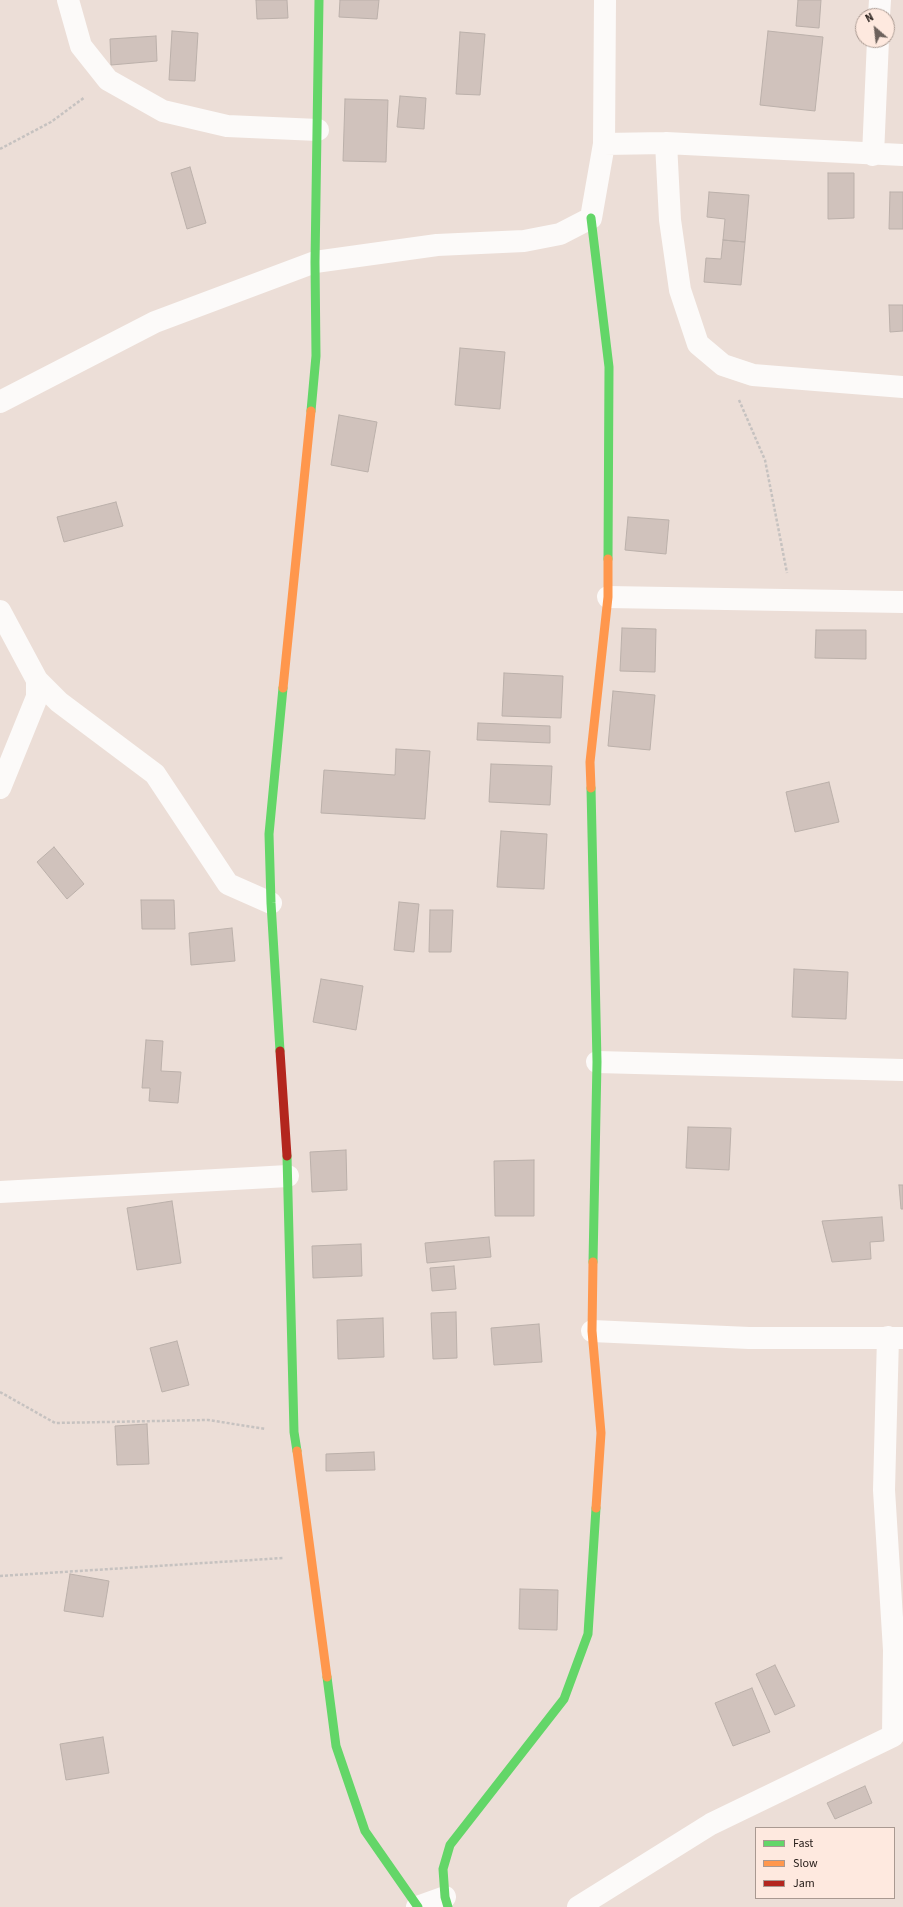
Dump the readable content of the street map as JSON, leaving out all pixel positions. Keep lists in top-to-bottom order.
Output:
{
  "legend": ["Fast", "Slow", "Jam"],
  "north": "top left"
}
